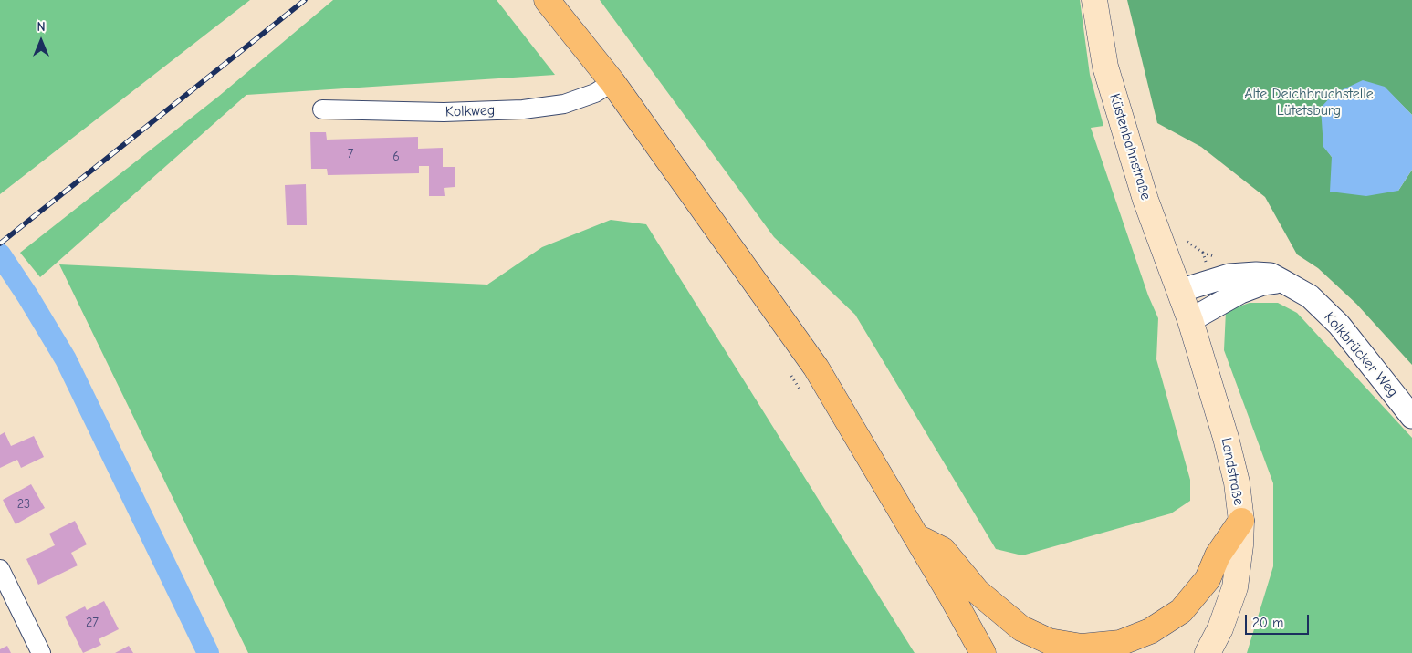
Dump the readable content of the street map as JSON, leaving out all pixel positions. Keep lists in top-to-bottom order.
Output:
{
  "streets": {
    "main road": ["Küstenbahnstraße", "Landstraße"],
    "street": ["Kolkweg", "Kolkbrücker Weg"]
  },
  "crossings": [
    ["Küstenbahnstraße", "Kolkbrücker Weg"],
    ["Küstenbahnstraße", "Landstraße"],
    ["Kolkbrücker Weg", "Landstraße"]
  ],
  "parks": ["Alte Deichbruchstelle Lütetsburg"],
  "house_numbers": [
    "7",
    "6",
    "23",
    "27"
  ],
  "scale_bar": "20 m",
  "north": "top"
}
